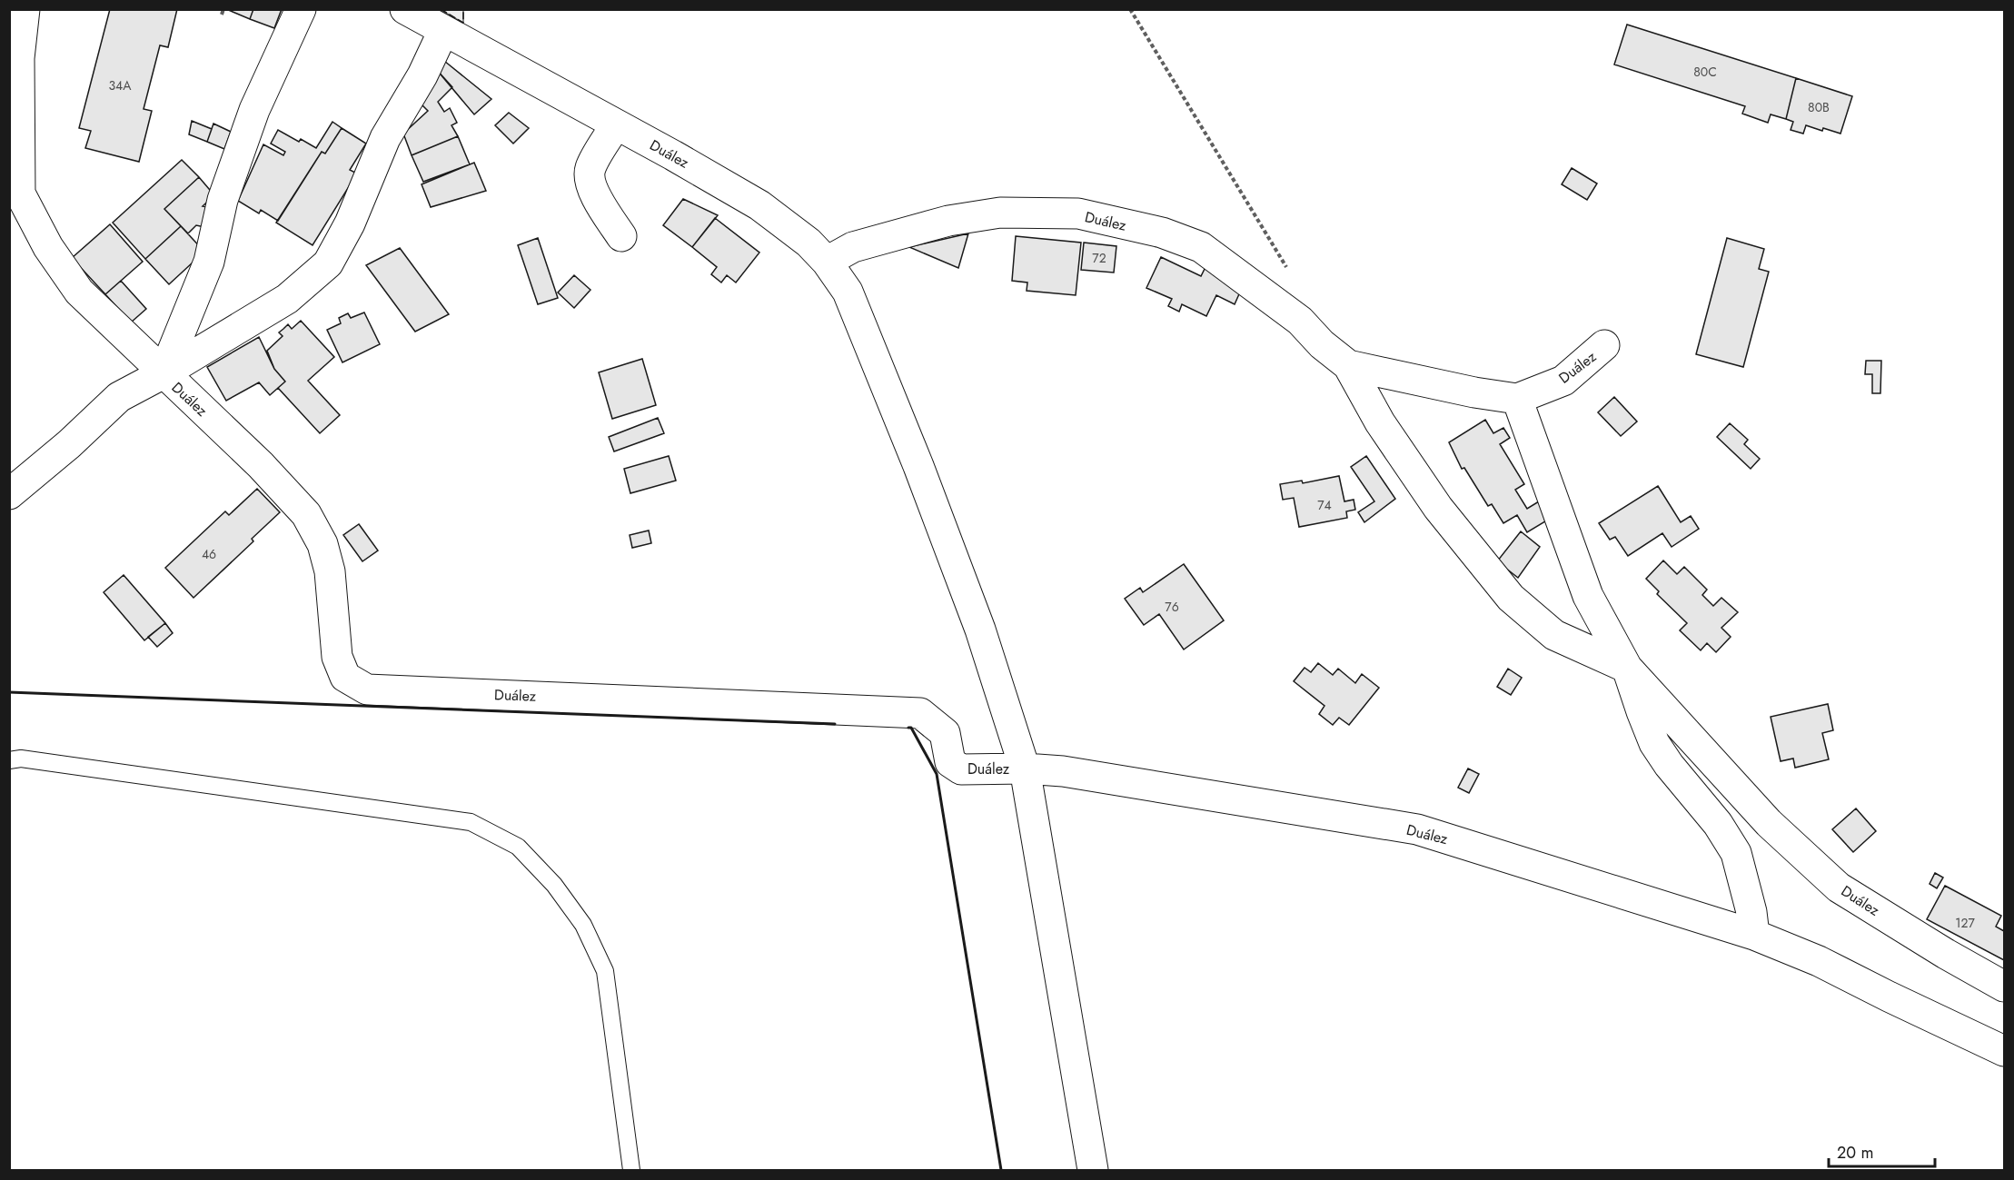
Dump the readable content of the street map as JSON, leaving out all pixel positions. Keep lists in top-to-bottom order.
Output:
{
  "streets": {
    "street": ["Duález"]
  },
  "house_numbers": [
    "80C",
    "34A",
    "80B",
    "72",
    "74",
    "46",
    "76",
    "127"
  ],
  "scale_bar": "20 m"
}
